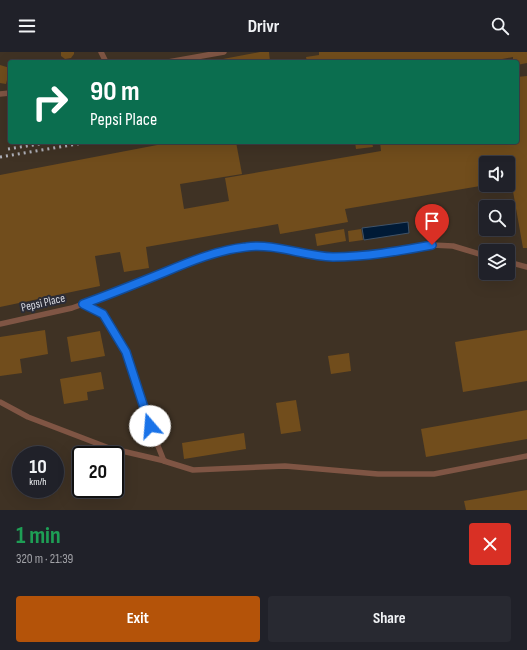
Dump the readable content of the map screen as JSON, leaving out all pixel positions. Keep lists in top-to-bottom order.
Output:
{
  "streets": {
    "lane": ["Pepsi Place"]
  },
  "page": {
    "header": "Drivr",
    "turn": ["90 m", "Pepsi Place"],
    "speed": "10 km/h",
    "limit": "20",
    "heading": ["1 min", "320 m · 21:39"],
    "buttons": ["Exit", "Share"]
  }
}
